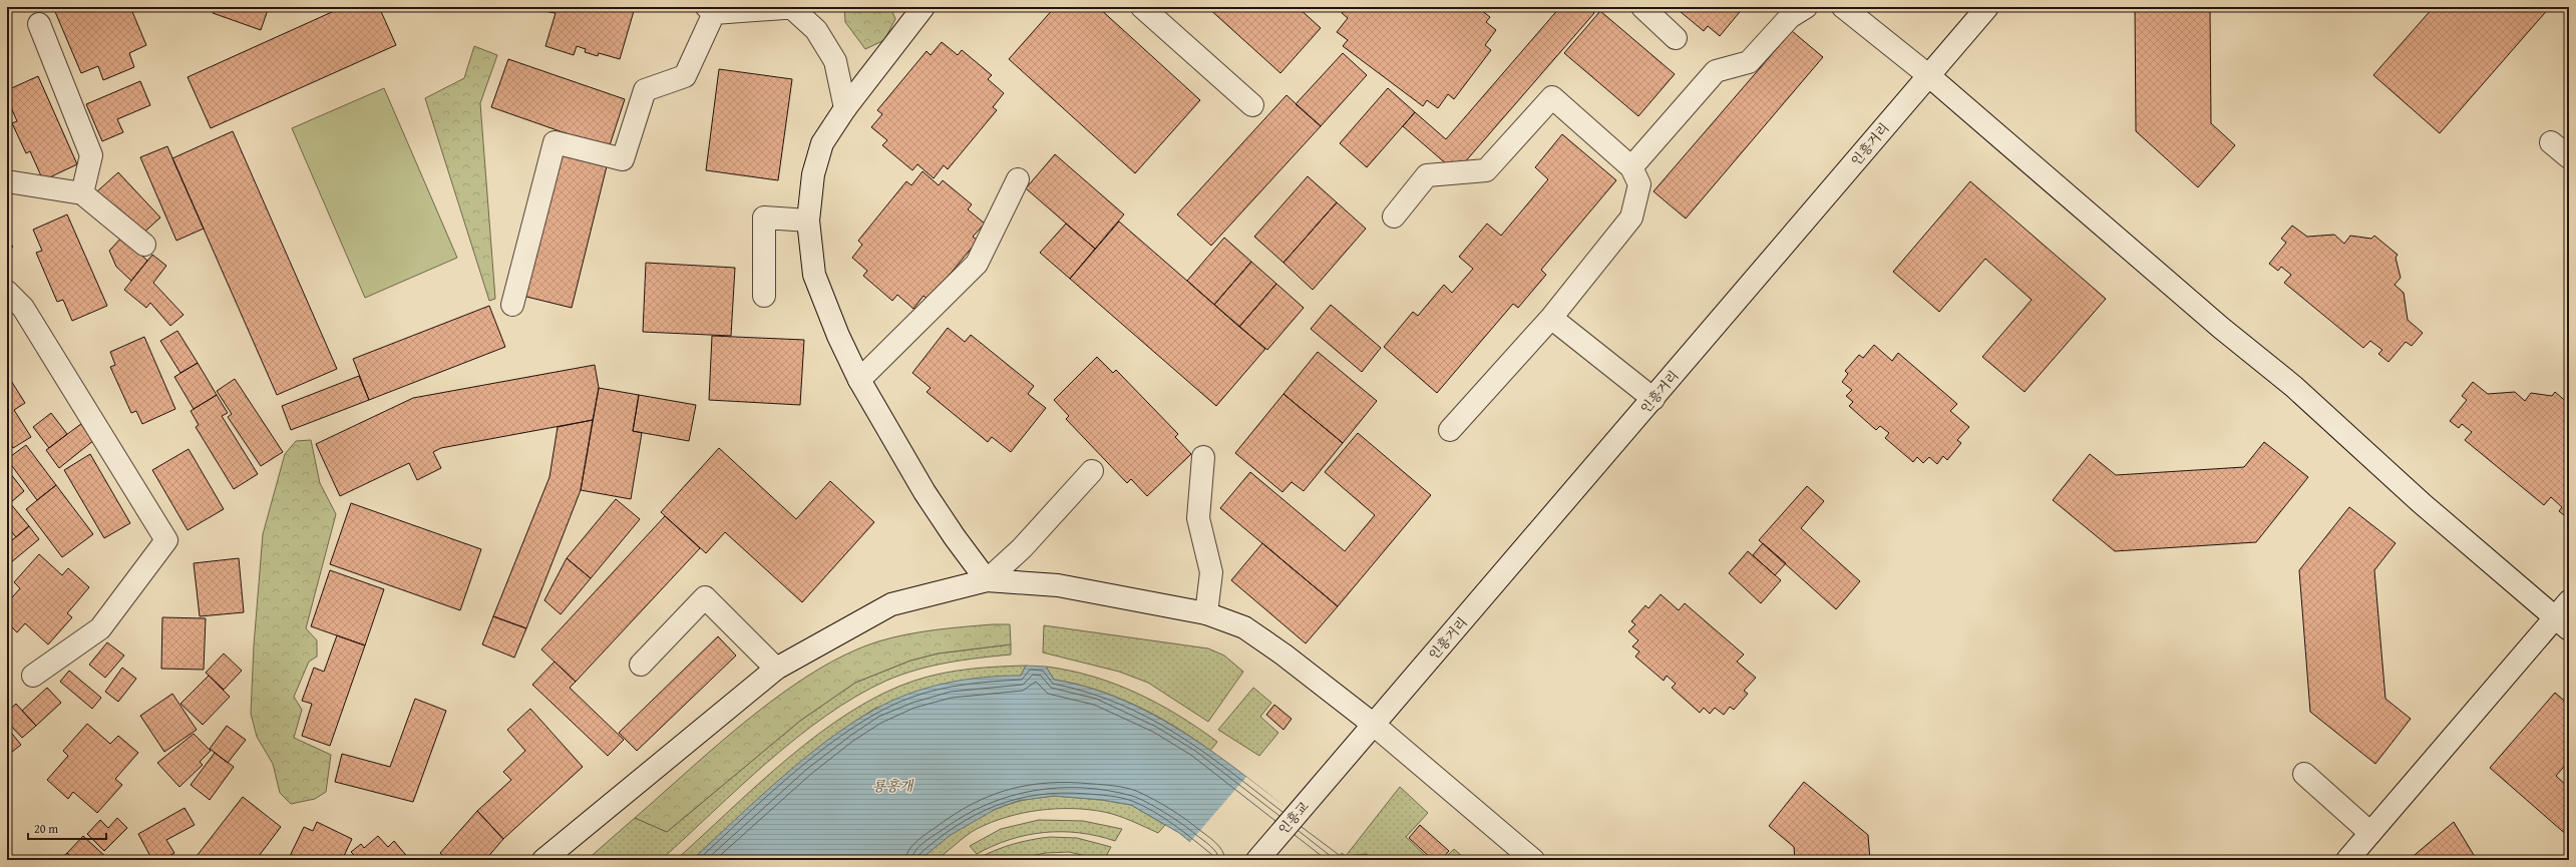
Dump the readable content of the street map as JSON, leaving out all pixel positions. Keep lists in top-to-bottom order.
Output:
{
  "streets": {
    "street": ["인흥거리", "인흥교"]
  },
  "crossings": [
    ["인흥거리", "인흥교"]
  ],
  "water": ["룡흥개"],
  "scale_bar": "20 m"
}
